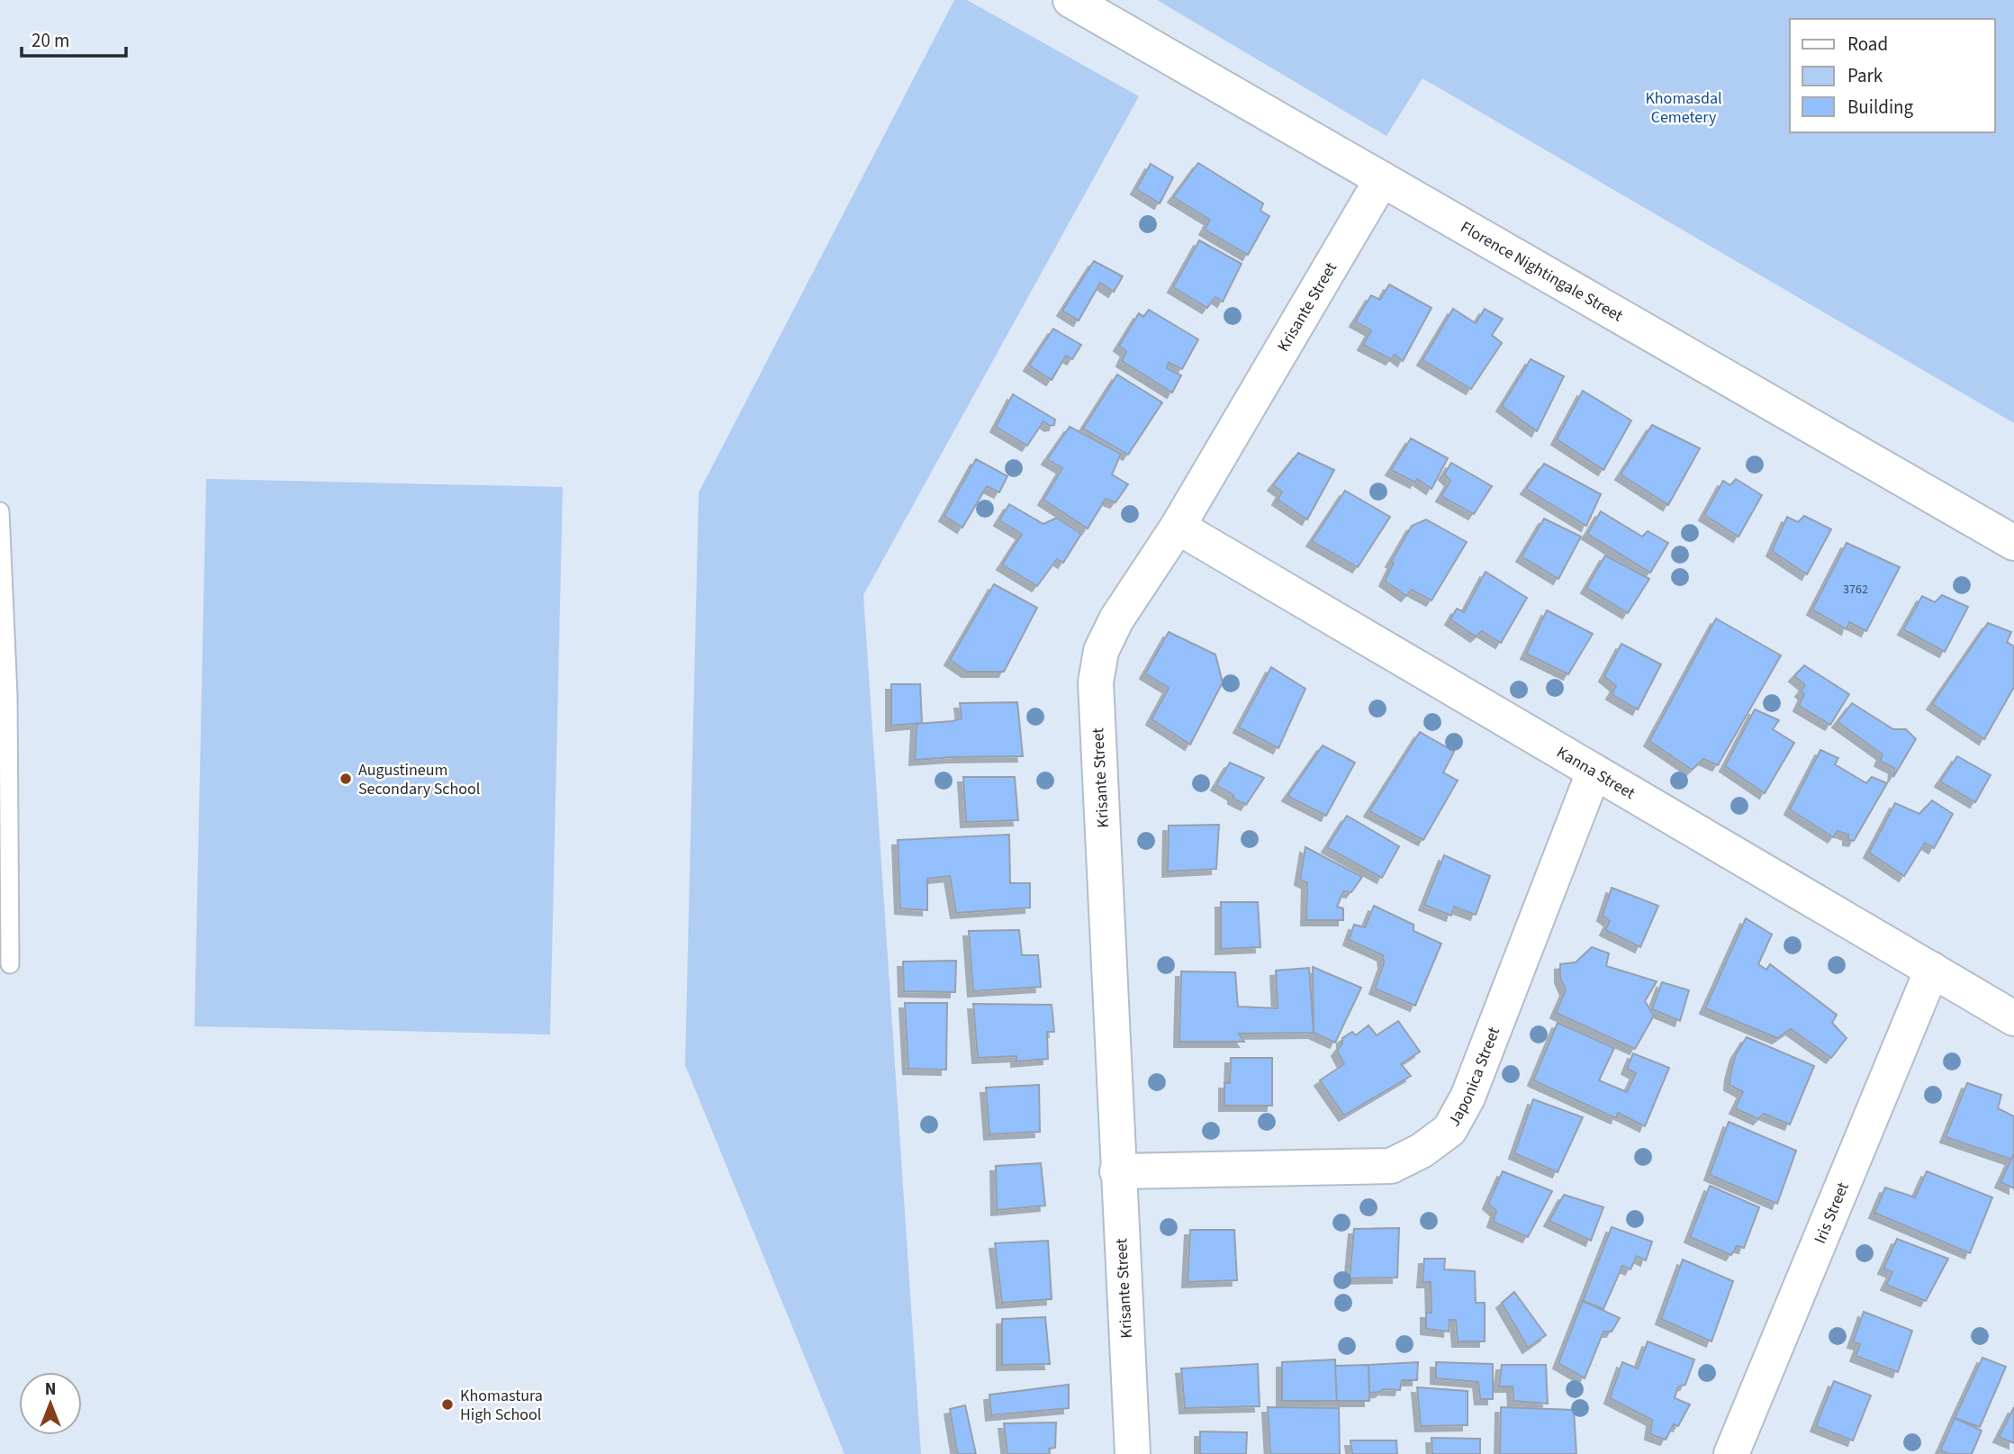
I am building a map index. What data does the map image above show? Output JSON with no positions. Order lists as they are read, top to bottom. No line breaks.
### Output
{"streets":{"street":["Florence Nightingale Street","Krisante Street","Kanna Street","Japonica Street","Iris Street"]},"crossings":[["Florence Nightingale Street","Krisante Street"],["Krisante Street","Kanna Street"],["Krisante Street","Japonica Street"],["Kanna Street","Japonica Street"],["Kanna Street","Iris Street"]],"parks":["Khomasdal Cemetery"],"places":["Augustineum Secondary School","Khomastura High School"],"house_numbers":["3762"],"legend":["Road","Park","Building"],"scale_bar":"20 m","north":"top"}
